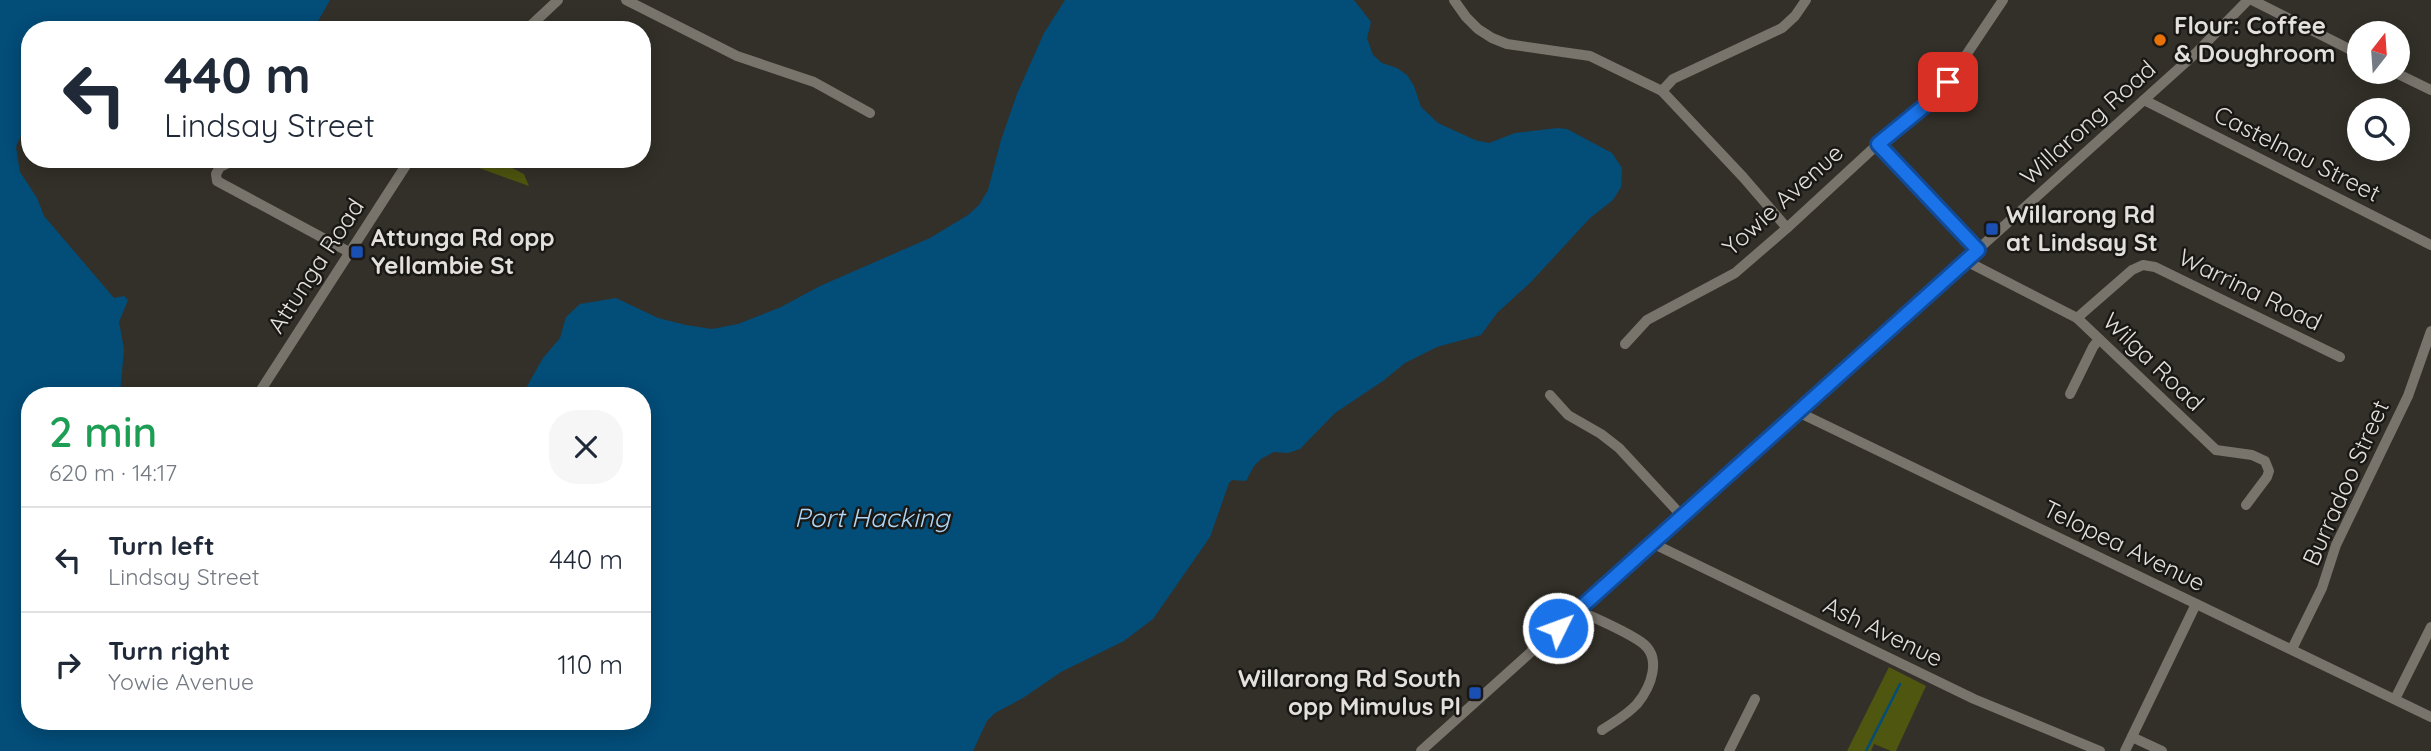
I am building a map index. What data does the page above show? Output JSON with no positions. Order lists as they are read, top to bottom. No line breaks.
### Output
{"streets":{"street":["Willarong Road","Castelnau Street","Yowie Avenue","Attunga Road","Warrina Road","Wilga Road","Burradoo Street","Telopea Avenue","Ash Avenue"]},"crossings":[["Willarong Road","Castelnau Street"],["Willarong Road","Wilga Road"],["Willarong Road","Telopea Avenue"],["Willarong Road","Ash Avenue"],["Warrina Road","Wilga Road"],["Burradoo Street","Telopea Avenue"]],"water":["Port Hacking"],"places":{"other":["Flour: Coffee & Doughroom"],"transit":["Willarong Rd at Lindsay St","Attunga Rd opp Yellambie St","Willarong Rd South opp Mimulus Pl"]},"north":"top","page":{"turn":["440 m","Lindsay Street"],"heading":["2 min","620 m · 14:17"],"list":[{"name":"Turn left","note":"Lindsay Street","value":"440 m"},{"name":"Turn right","note":"Yowie Avenue","value":"110 m"}]}}
